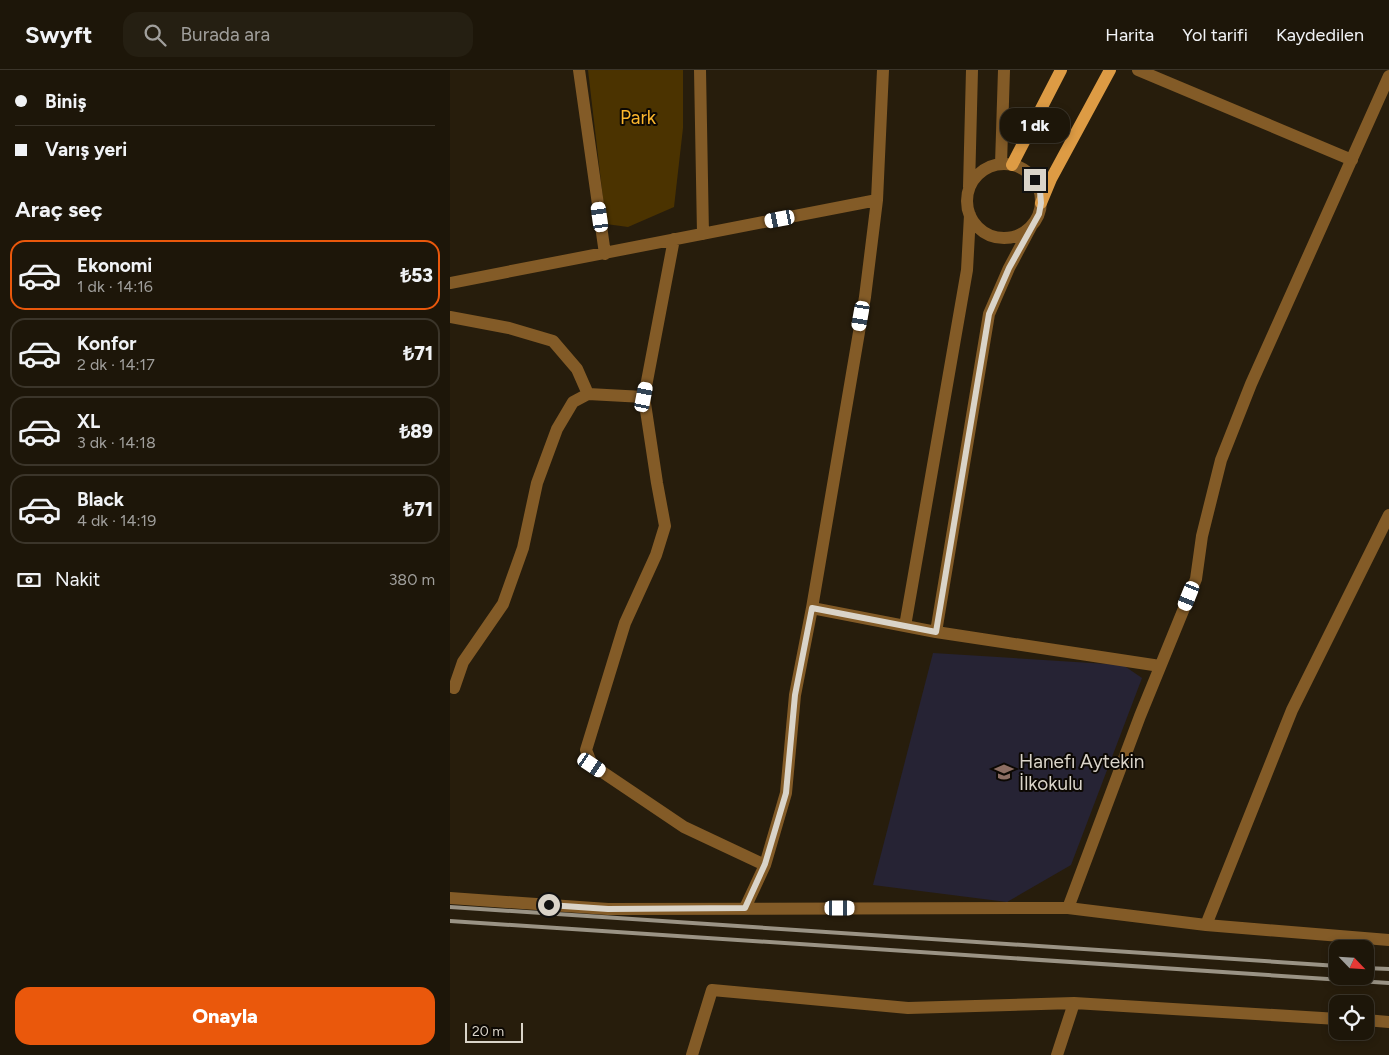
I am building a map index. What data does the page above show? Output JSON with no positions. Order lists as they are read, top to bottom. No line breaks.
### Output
{"parks":["Park"],"places":{"school or university":["Hanefı Aytekin İlkokulu"]},"scale_bar":"20 m","north":"bottom right","page":{"header":"Swyft","search":"Burada ara","nav":["Harita","Yol tarifi","Kaydedilen"],"banner":["Biniş","Varış yeri"],"bubble":"1 dk","heading":"Araç seç","list":[{"name":"Ekonomi","note":"1 dk · 14:16","value":"₺53"},{"name":"Konfor","note":"2 dk · 14:17","value":"₺71"},{"name":"XL","note":"3 dk · 14:18","value":"₺89"},{"name":"Black","note":"4 dk · 14:19","value":"₺71"}],"pay":["Nakit","380 m"],"buttons":"Onayla","scale":"20 m"}}
